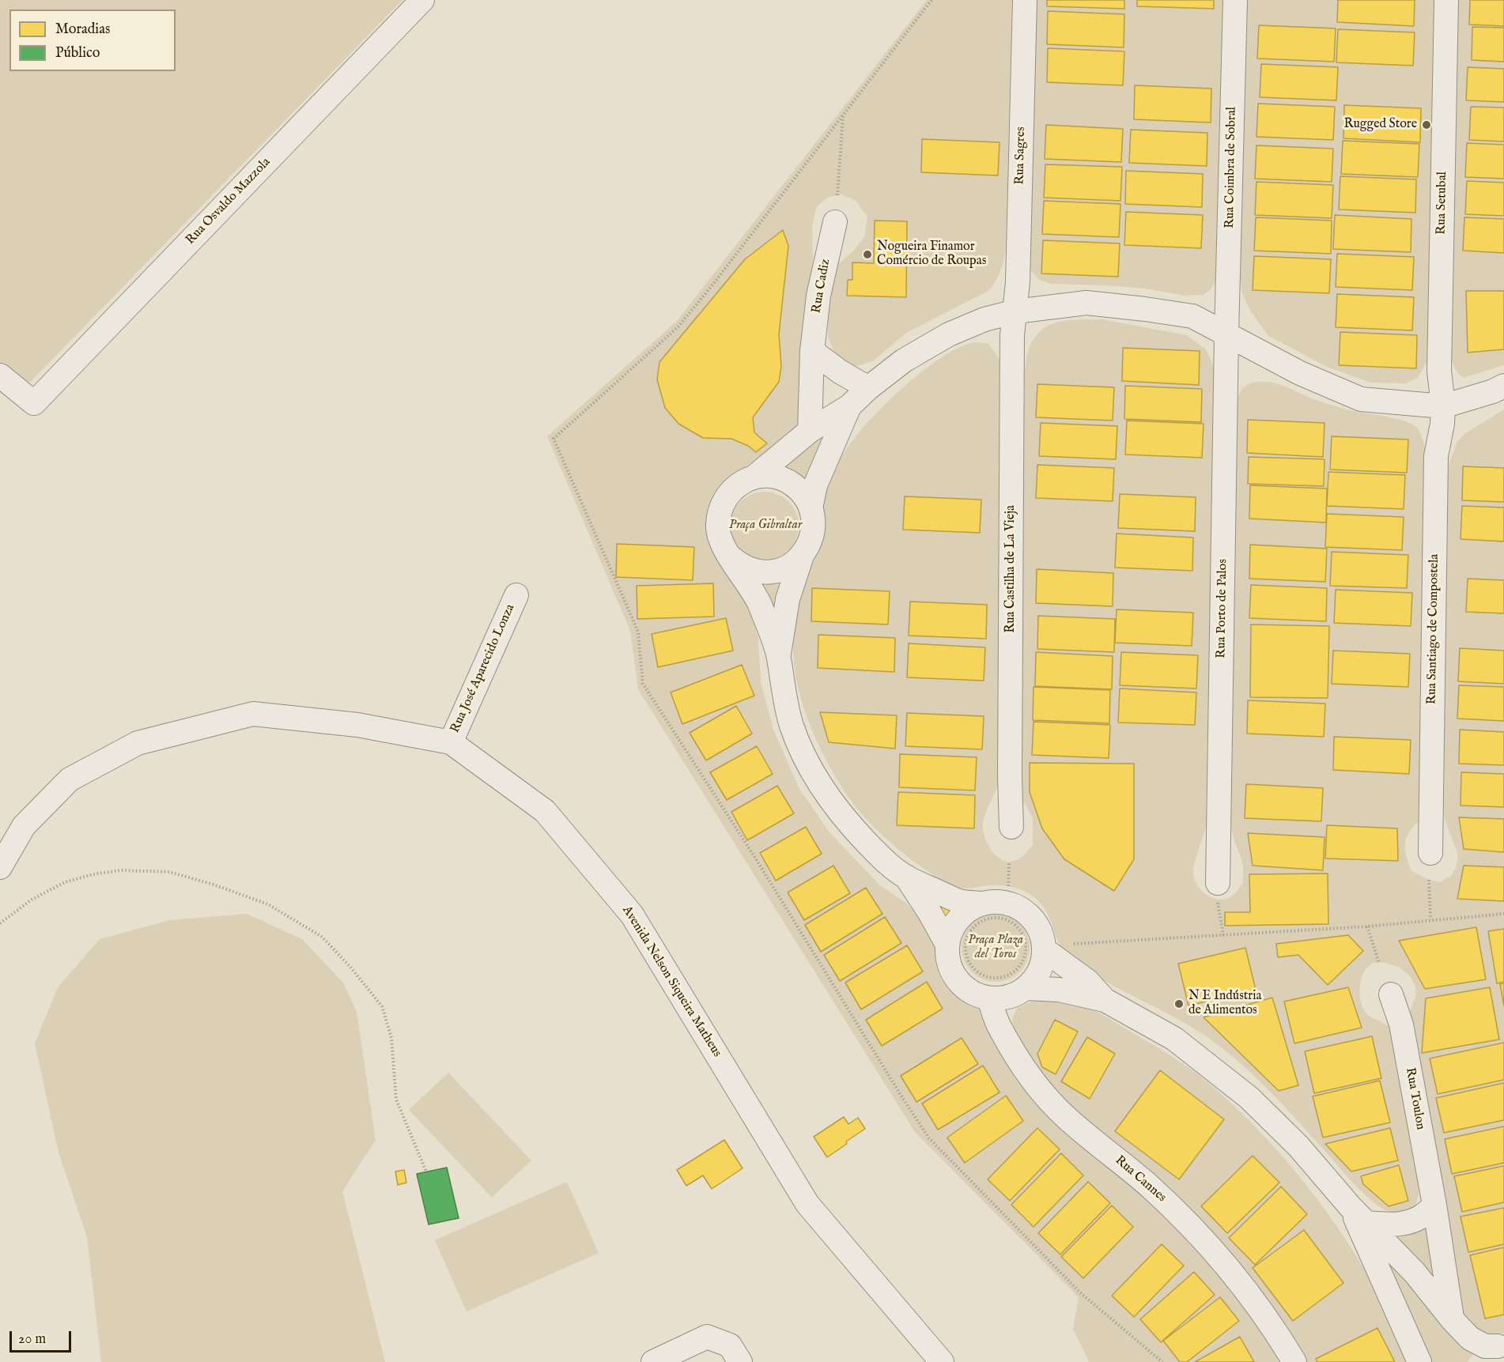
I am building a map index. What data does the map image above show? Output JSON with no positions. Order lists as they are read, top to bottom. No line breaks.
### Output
{"streets":{"street":["Rua Sagres","Rua Coimbra de Sobral","Rua Osvaldo Mazzola","Rua Setubal","Rua Cadiz","Rua Castilha de La Vieja","Rua Porto de Palos","Rua Santiago de Compostela","Rua José Aparecido Lonza","Avenida Nelson Siqueira Matheus","Rua Toulon","Rua Cannes"]},"crossings":[["Rua Sagres","Rua Castilha de La Vieja"],["Rua Coimbra de Sobral","Rua Porto de Palos"],["Rua Setubal","Rua Santiago de Compostela"],["Rua José Aparecido Lonza","Avenida Nelson Siqueira Matheus"]],"parks":["Praça Gibraltar","Praça Plaza del Toros"],"places":["Rugged Store","Nogueira Finamor Comércio de Roupas","N E Indústria de Alimentos"],"legend":["Moradias","Público"],"scale_bar":"20 m"}
